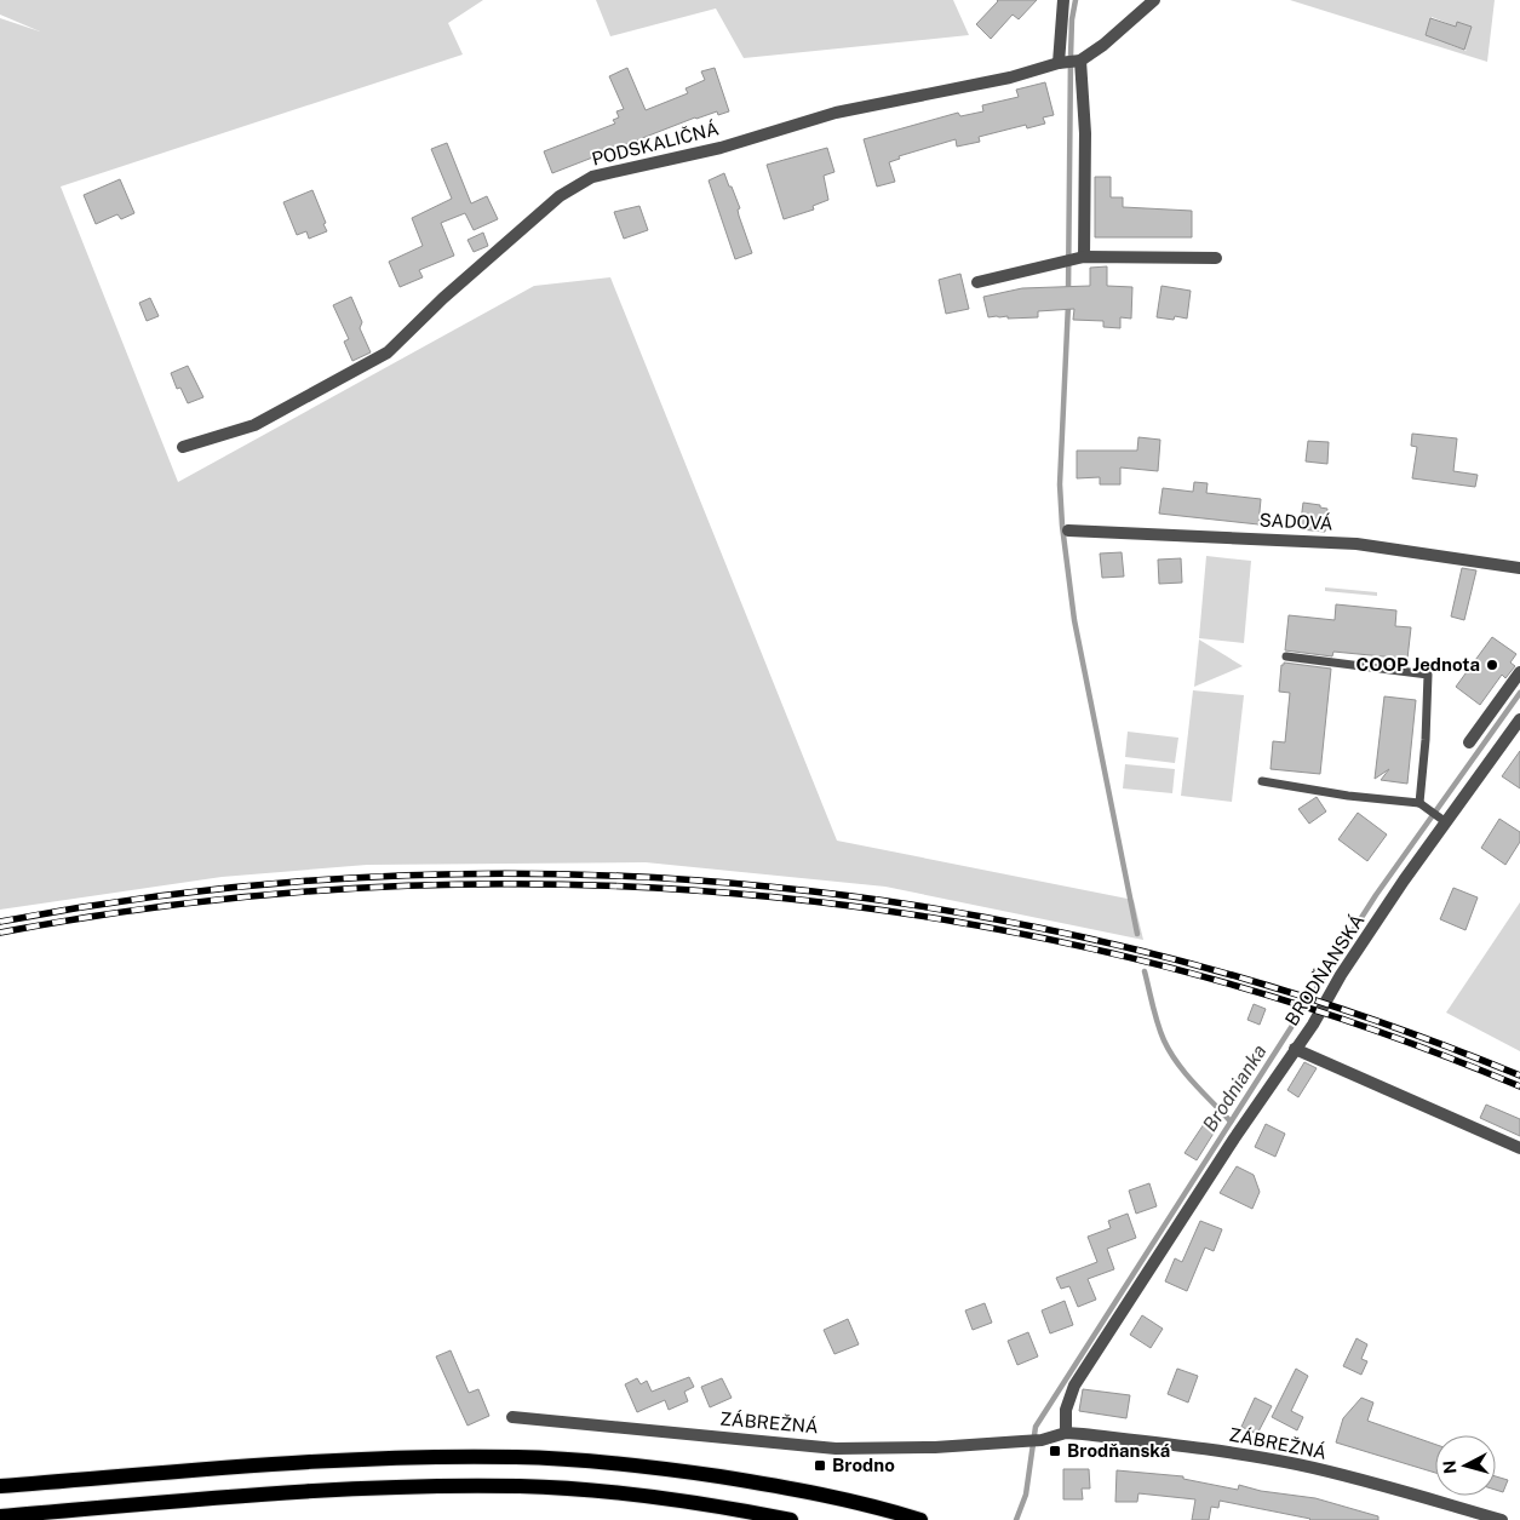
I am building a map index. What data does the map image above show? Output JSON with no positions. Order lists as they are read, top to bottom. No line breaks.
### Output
{"streets":{"street":["PODSKALIČNÁ","SADOVÁ","BRODŇANSKÁ","ZÁBREŽNÁ"]},"crossings":[["BRODŇANSKÁ","ZÁBREŽNÁ"]],"water":["Brodnianka"],"places":{"other":["COOP Jednota"],"transit":["Brodňanská","Brodno"]},"north":"left"}
